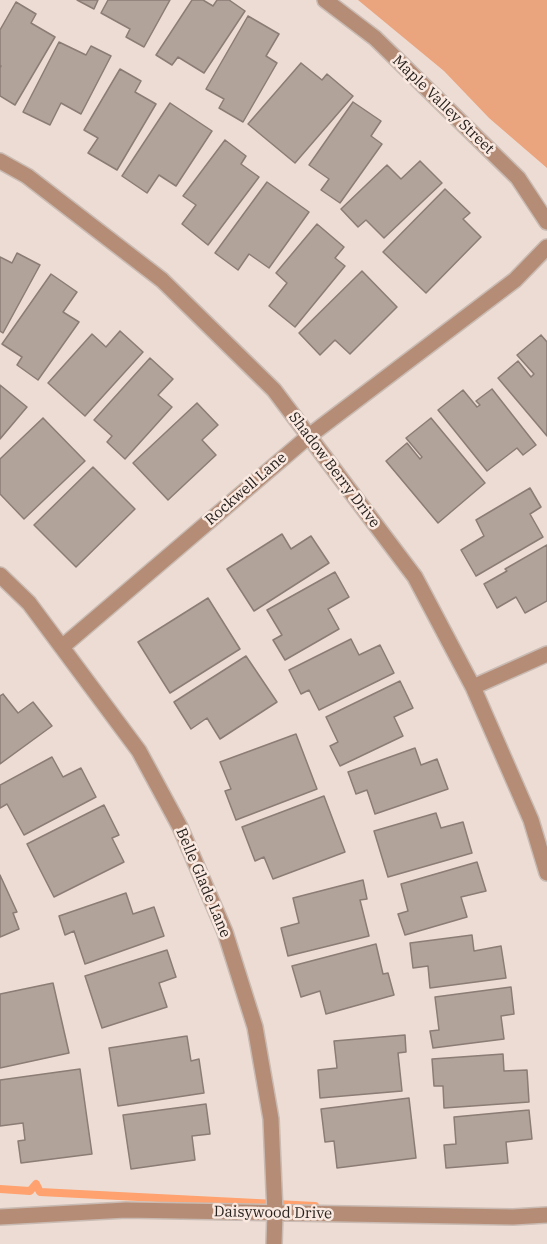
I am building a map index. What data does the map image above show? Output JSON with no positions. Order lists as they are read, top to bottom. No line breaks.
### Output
{"streets":{"street":["Maple Valley Street","Shadow Berry Drive","Rockwell Lane","Belle Glade Lane","Daisywood Drive"]},"crossings":[["Shadow Berry Drive","Rockwell Lane"],["Rockwell Lane","Belle Glade Lane"],["Belle Glade Lane","Daisywood Drive"]]}
